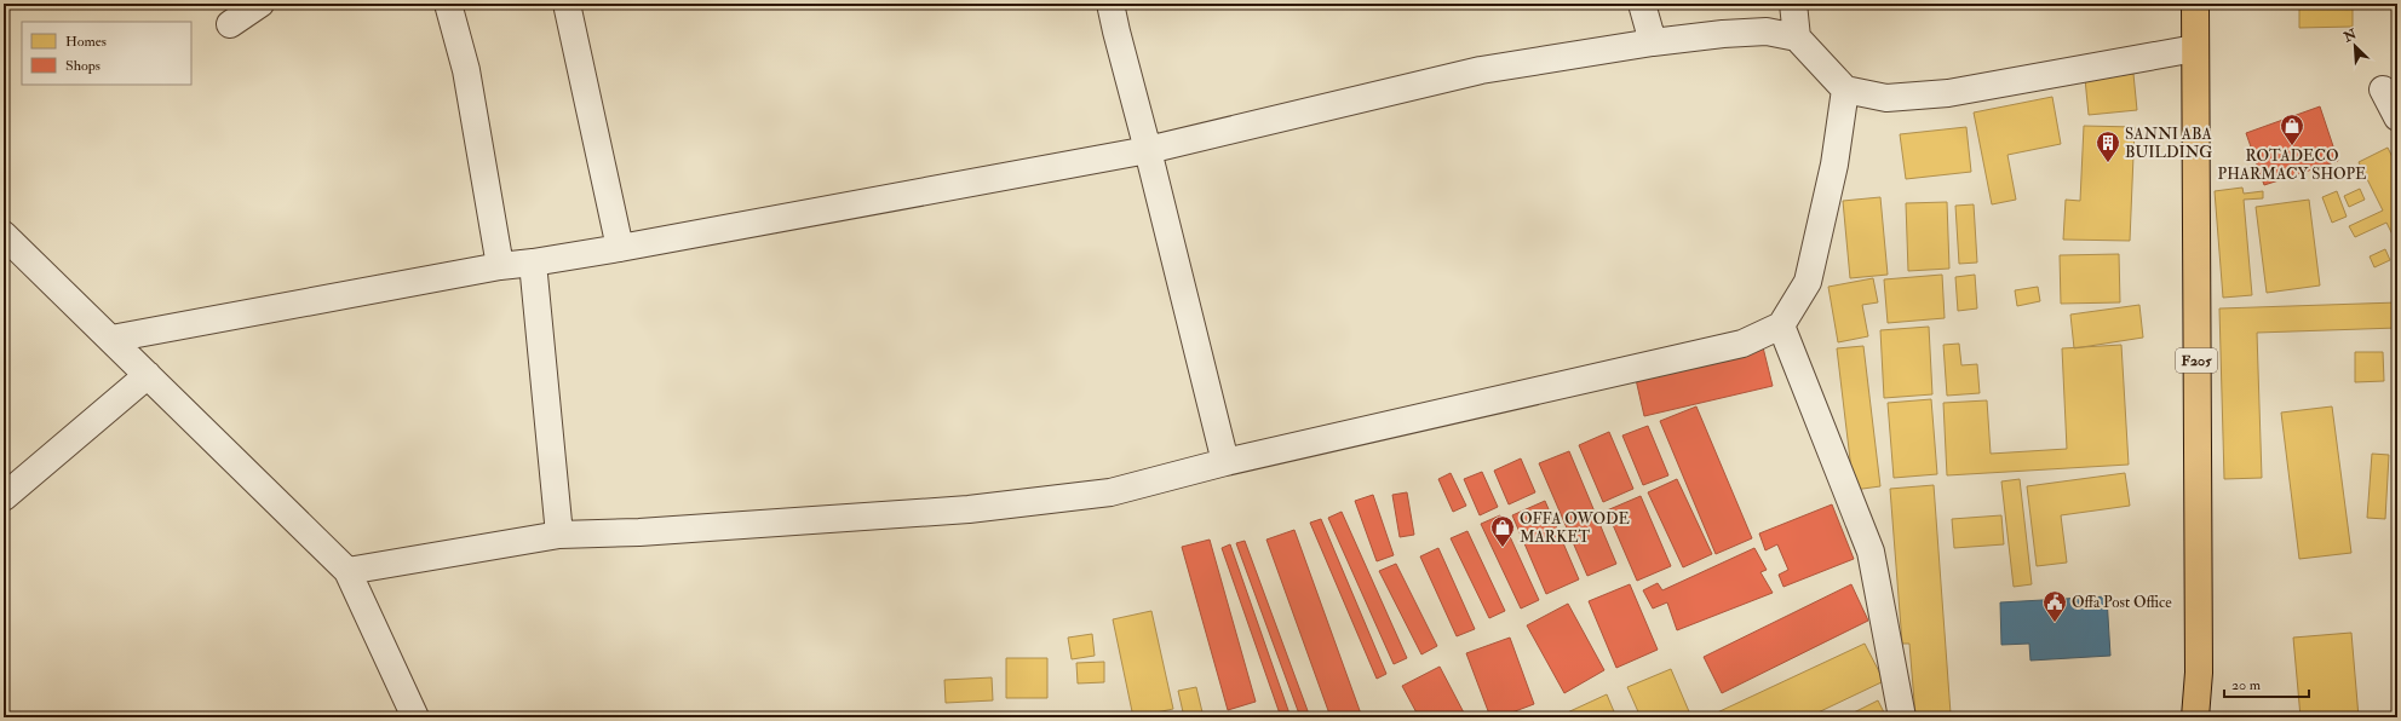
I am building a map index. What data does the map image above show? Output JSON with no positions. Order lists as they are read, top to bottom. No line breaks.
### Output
{"streets":{"main road":["F205"]},"places":{"shop":["ROTADECO PHARMACY SHOPE","OFFA OWODE MARKET"],"building":["SANNI ABA BUILDING"],"public building":["Offa Post Office"]},"legend":["Homes","Shops"],"scale_bar":"20 m","north":"top left"}
